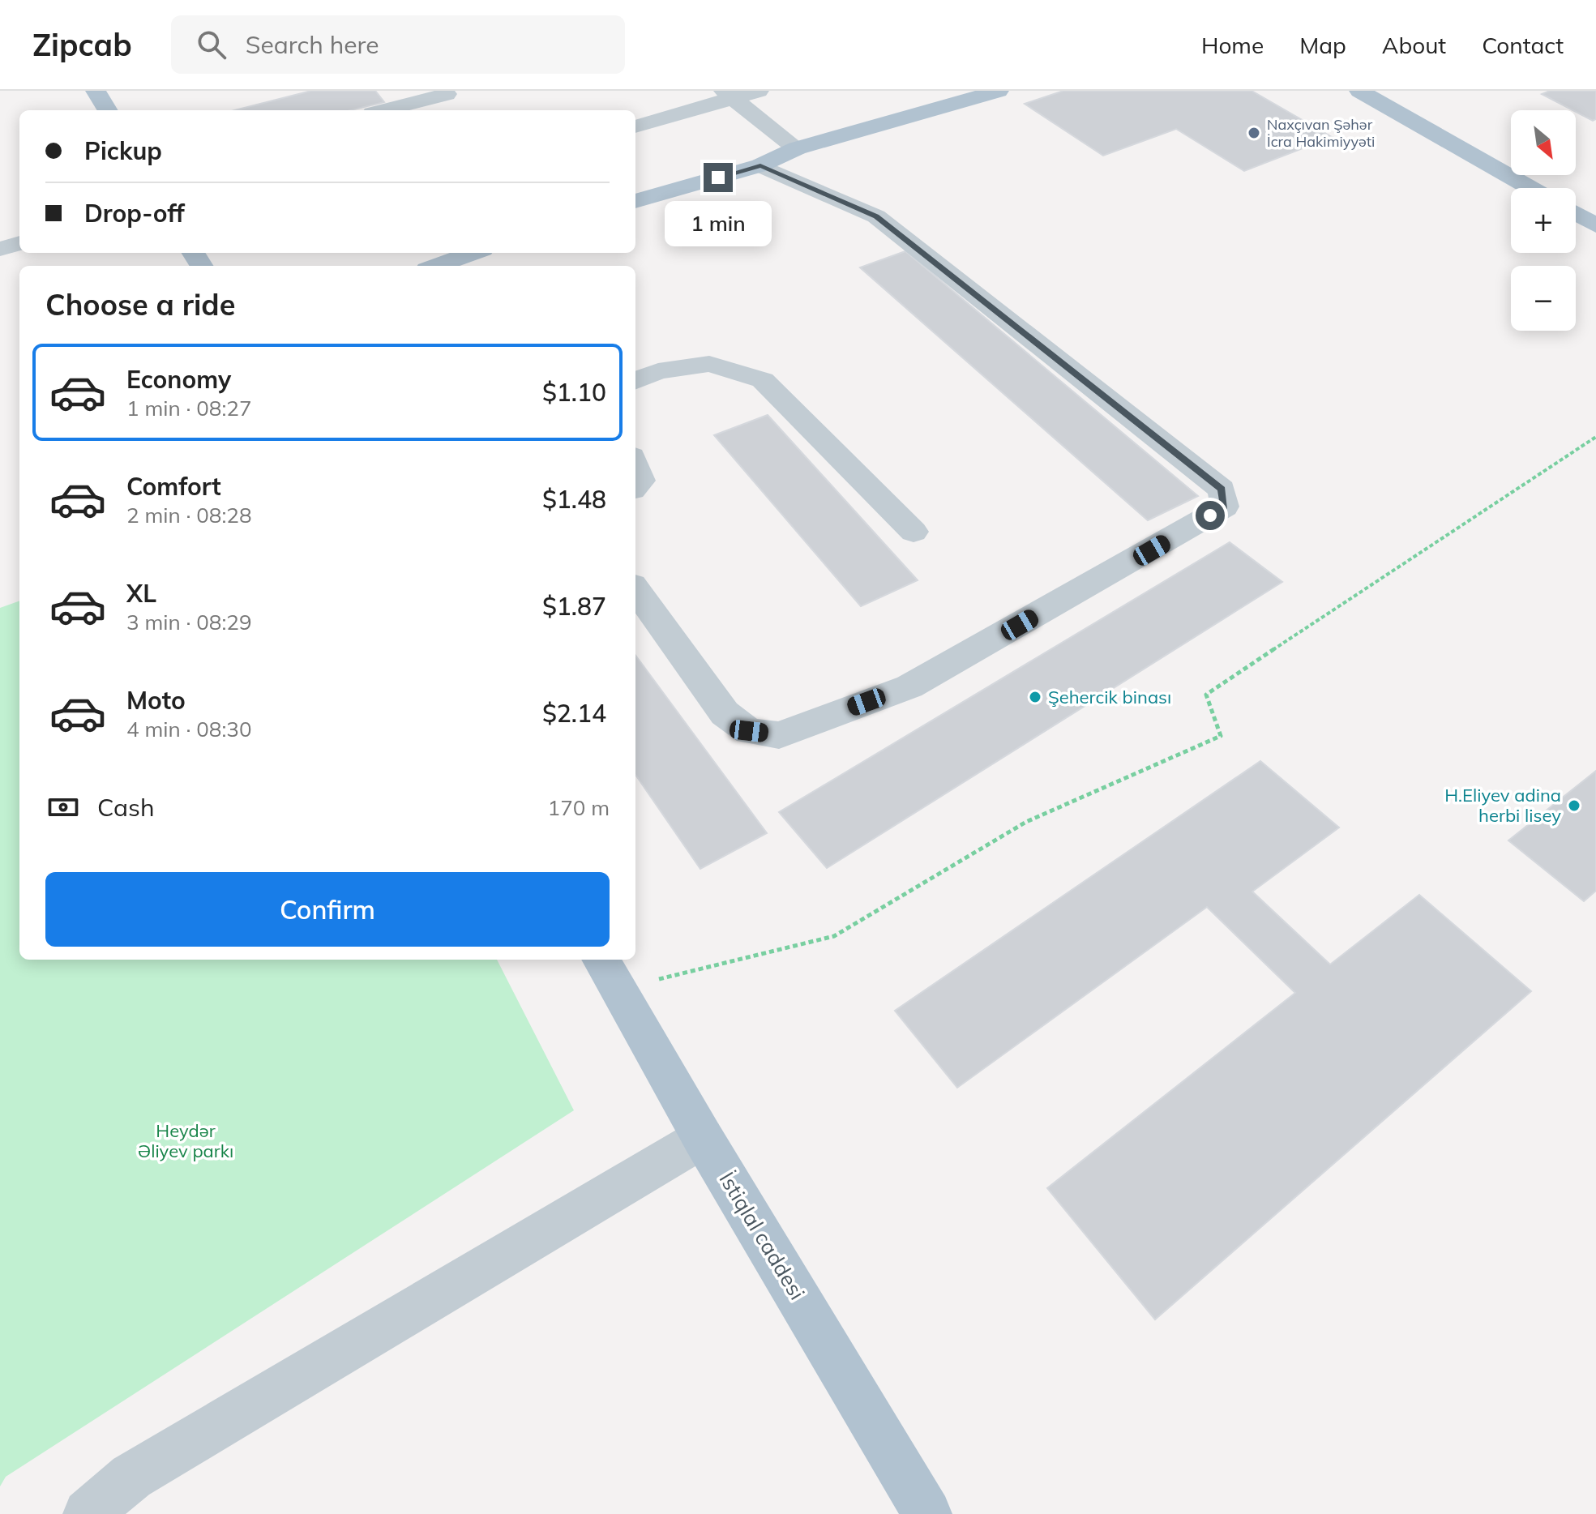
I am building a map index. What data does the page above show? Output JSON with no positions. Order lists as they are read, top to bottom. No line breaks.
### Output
{"streets":{"main road":["İstiqlal caddesi"]},"parks":["Heydər Əliyev parkı"],"places":["Naxçıvan Şəhər İcra Hakimiyyəti","Şehercik binası","H.Eliyev adina herbi lisey"],"north":"bottom right","page":{"header":"Zipcab","search":"Search here","nav":["Home","Map","About","Contact"],"map_buttons":["+","−"],"banner":["Pickup","Drop-off"],"bubble":"1 min","heading":"Choose a ride","list":[{"name":"Economy","note":"1 min · 08:27","value":"$1.10"},{"name":"Comfort","note":"2 min · 08:28","value":"$1.48"},{"name":"XL","note":"3 min · 08:29","value":"$1.87"},{"name":"Moto","note":"4 min · 08:30","value":"$2.14"}],"pay":["Cash","170 m"],"buttons":"Confirm"}}
